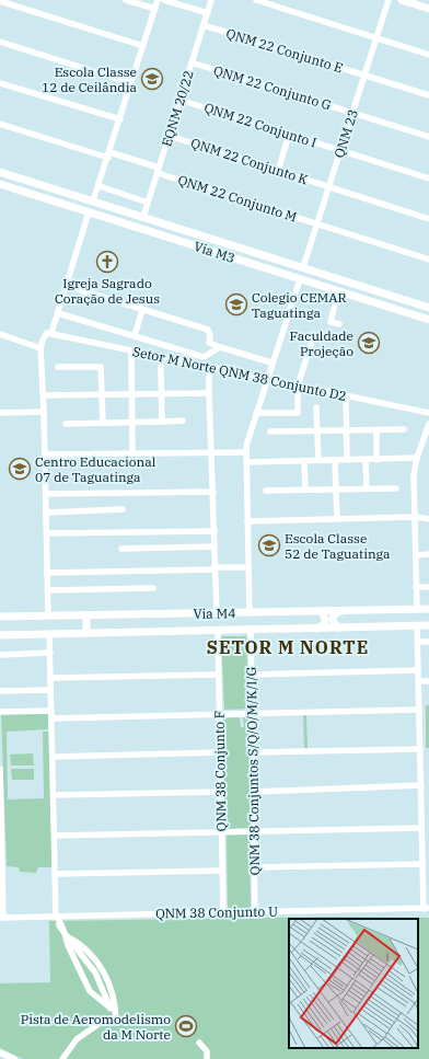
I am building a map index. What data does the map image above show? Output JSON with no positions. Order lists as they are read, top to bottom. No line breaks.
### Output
{"streets":{"main road":["Via M3","Via M4"],"street":["QNM 22 Conjunto E","QNM 22 Conjunto G","EQNM 20/22","QNM 22 Conjunto I","QNM 23","QNM 22 Conjunto K","QNM 22 Conjunto M","Setor M Norte QNM 38 Conjunto D2","QNM 38 Conjunto F","QNM 38 Conjuntos S/Q/O/M/K/I/G","QNM 38 Conjunto U"]},"crossings":[["QNM 22 Conjunto E","EQNM 20/22"],["QNM 22 Conjunto E","QNM 23"],["QNM 22 Conjunto G","EQNM 20/22"],["QNM 22 Conjunto G","QNM 23"],["EQNM 20/22","QNM 22 Conjunto I"],["EQNM 20/22","QNM 22 Conjunto K"],["EQNM 20/22","QNM 22 Conjunto M"],["QNM 22 Conjunto I","QNM 23"],["QNM 23","QNM 22 Conjunto K"],["QNM 23","QNM 22 Conjunto M"],["QNM 38 Conjunto F","QNM 38 Conjunto U"],["QNM 38 Conjuntos S/Q/O/M/K/I/G","QNM 38 Conjunto U"]],"districts":["SETOR M NORTE"],"places":{"school or university":["Escola Classe 12 de Ceilândia","Colegio CEMAR Taguatinga","Faculdade Projeção","Centro Educacional 07 de Taguatinga","Escola Classe 52 de Taguatinga"],"church":["Igreja Sagrado Coração de Jesus"],"sports":["Pista de Aeromodelismo da M Norte"]}}
